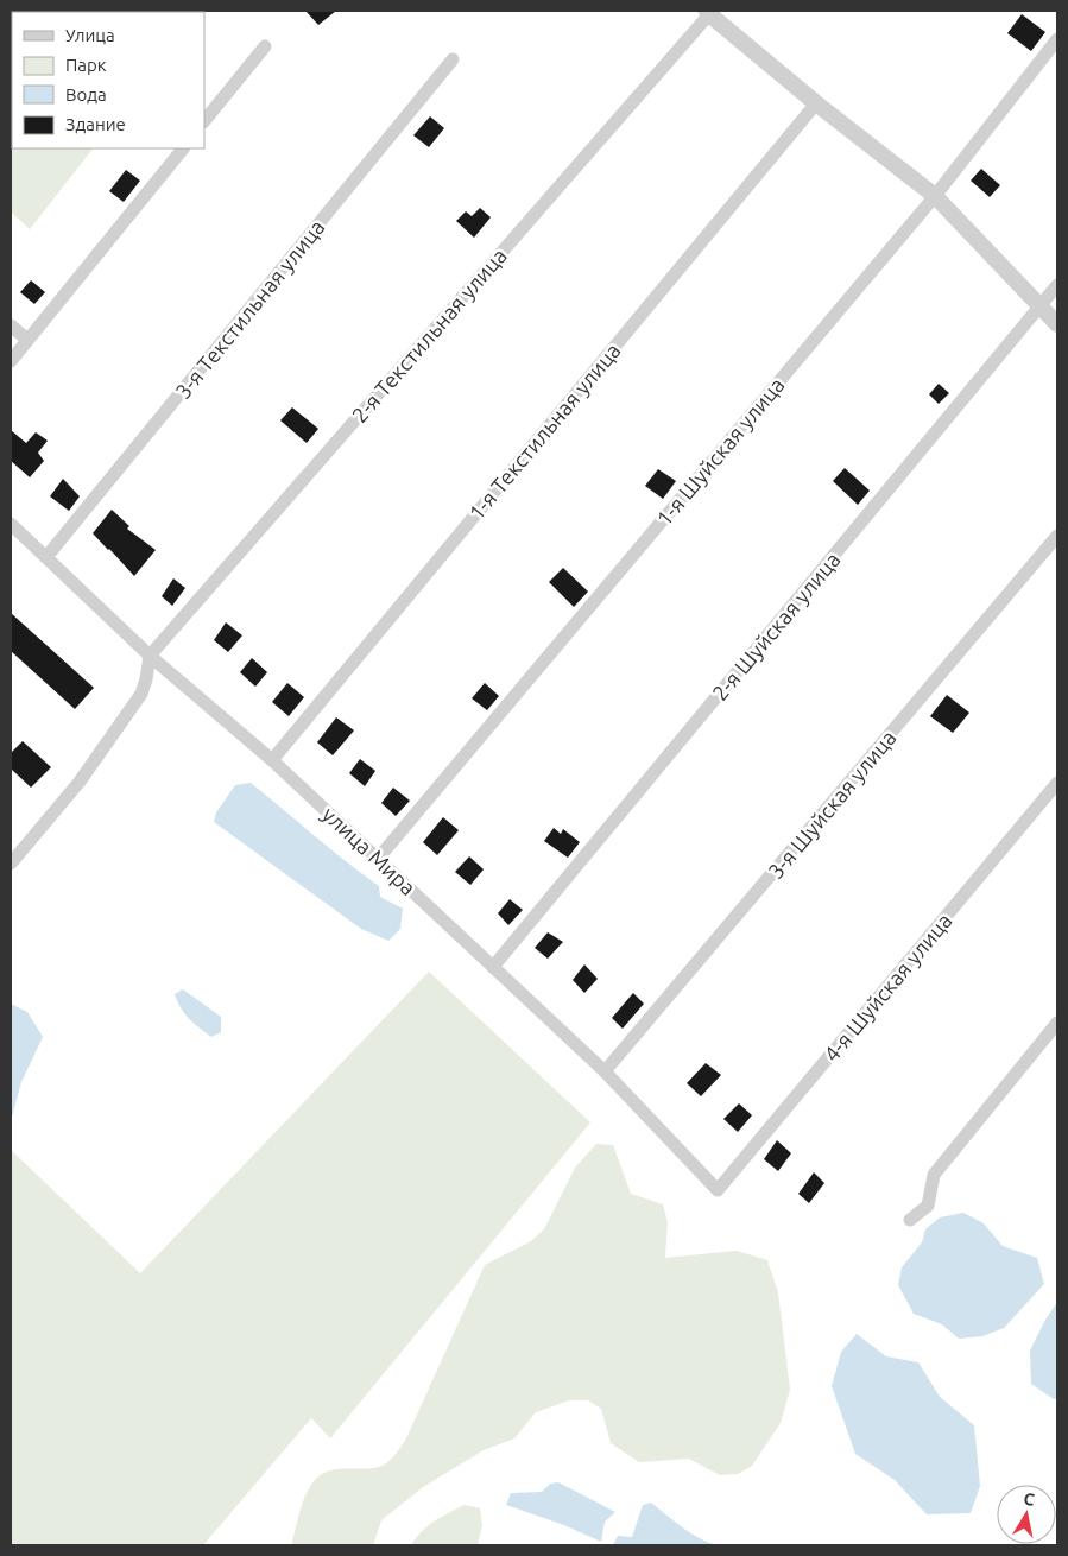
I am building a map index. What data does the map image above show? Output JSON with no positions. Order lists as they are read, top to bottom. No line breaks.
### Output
{"streets":{"street":["3-я Текстильная улица","2-я Текстильная улица","1-я Текстильная улица","1-я Шуйская улица","2-я Шуйская улица","3-я Шуйская улица","улица Мира","4-я Шуйская улица"]},"crossings":[["3-я Текстильная улица","улица Мира"],["2-я Текстильная улица","улица Мира"],["1-я Текстильная улица","улица Мира"],["1-я Шуйская улица","улица Мира"],["2-я Шуйская улица","улица Мира"],["3-я Шуйская улица","улица Мира"],["улица Мира","4-я Шуйская улица"]],"legend":["Улица","Парк","Вода","Здание"],"north":"top"}
